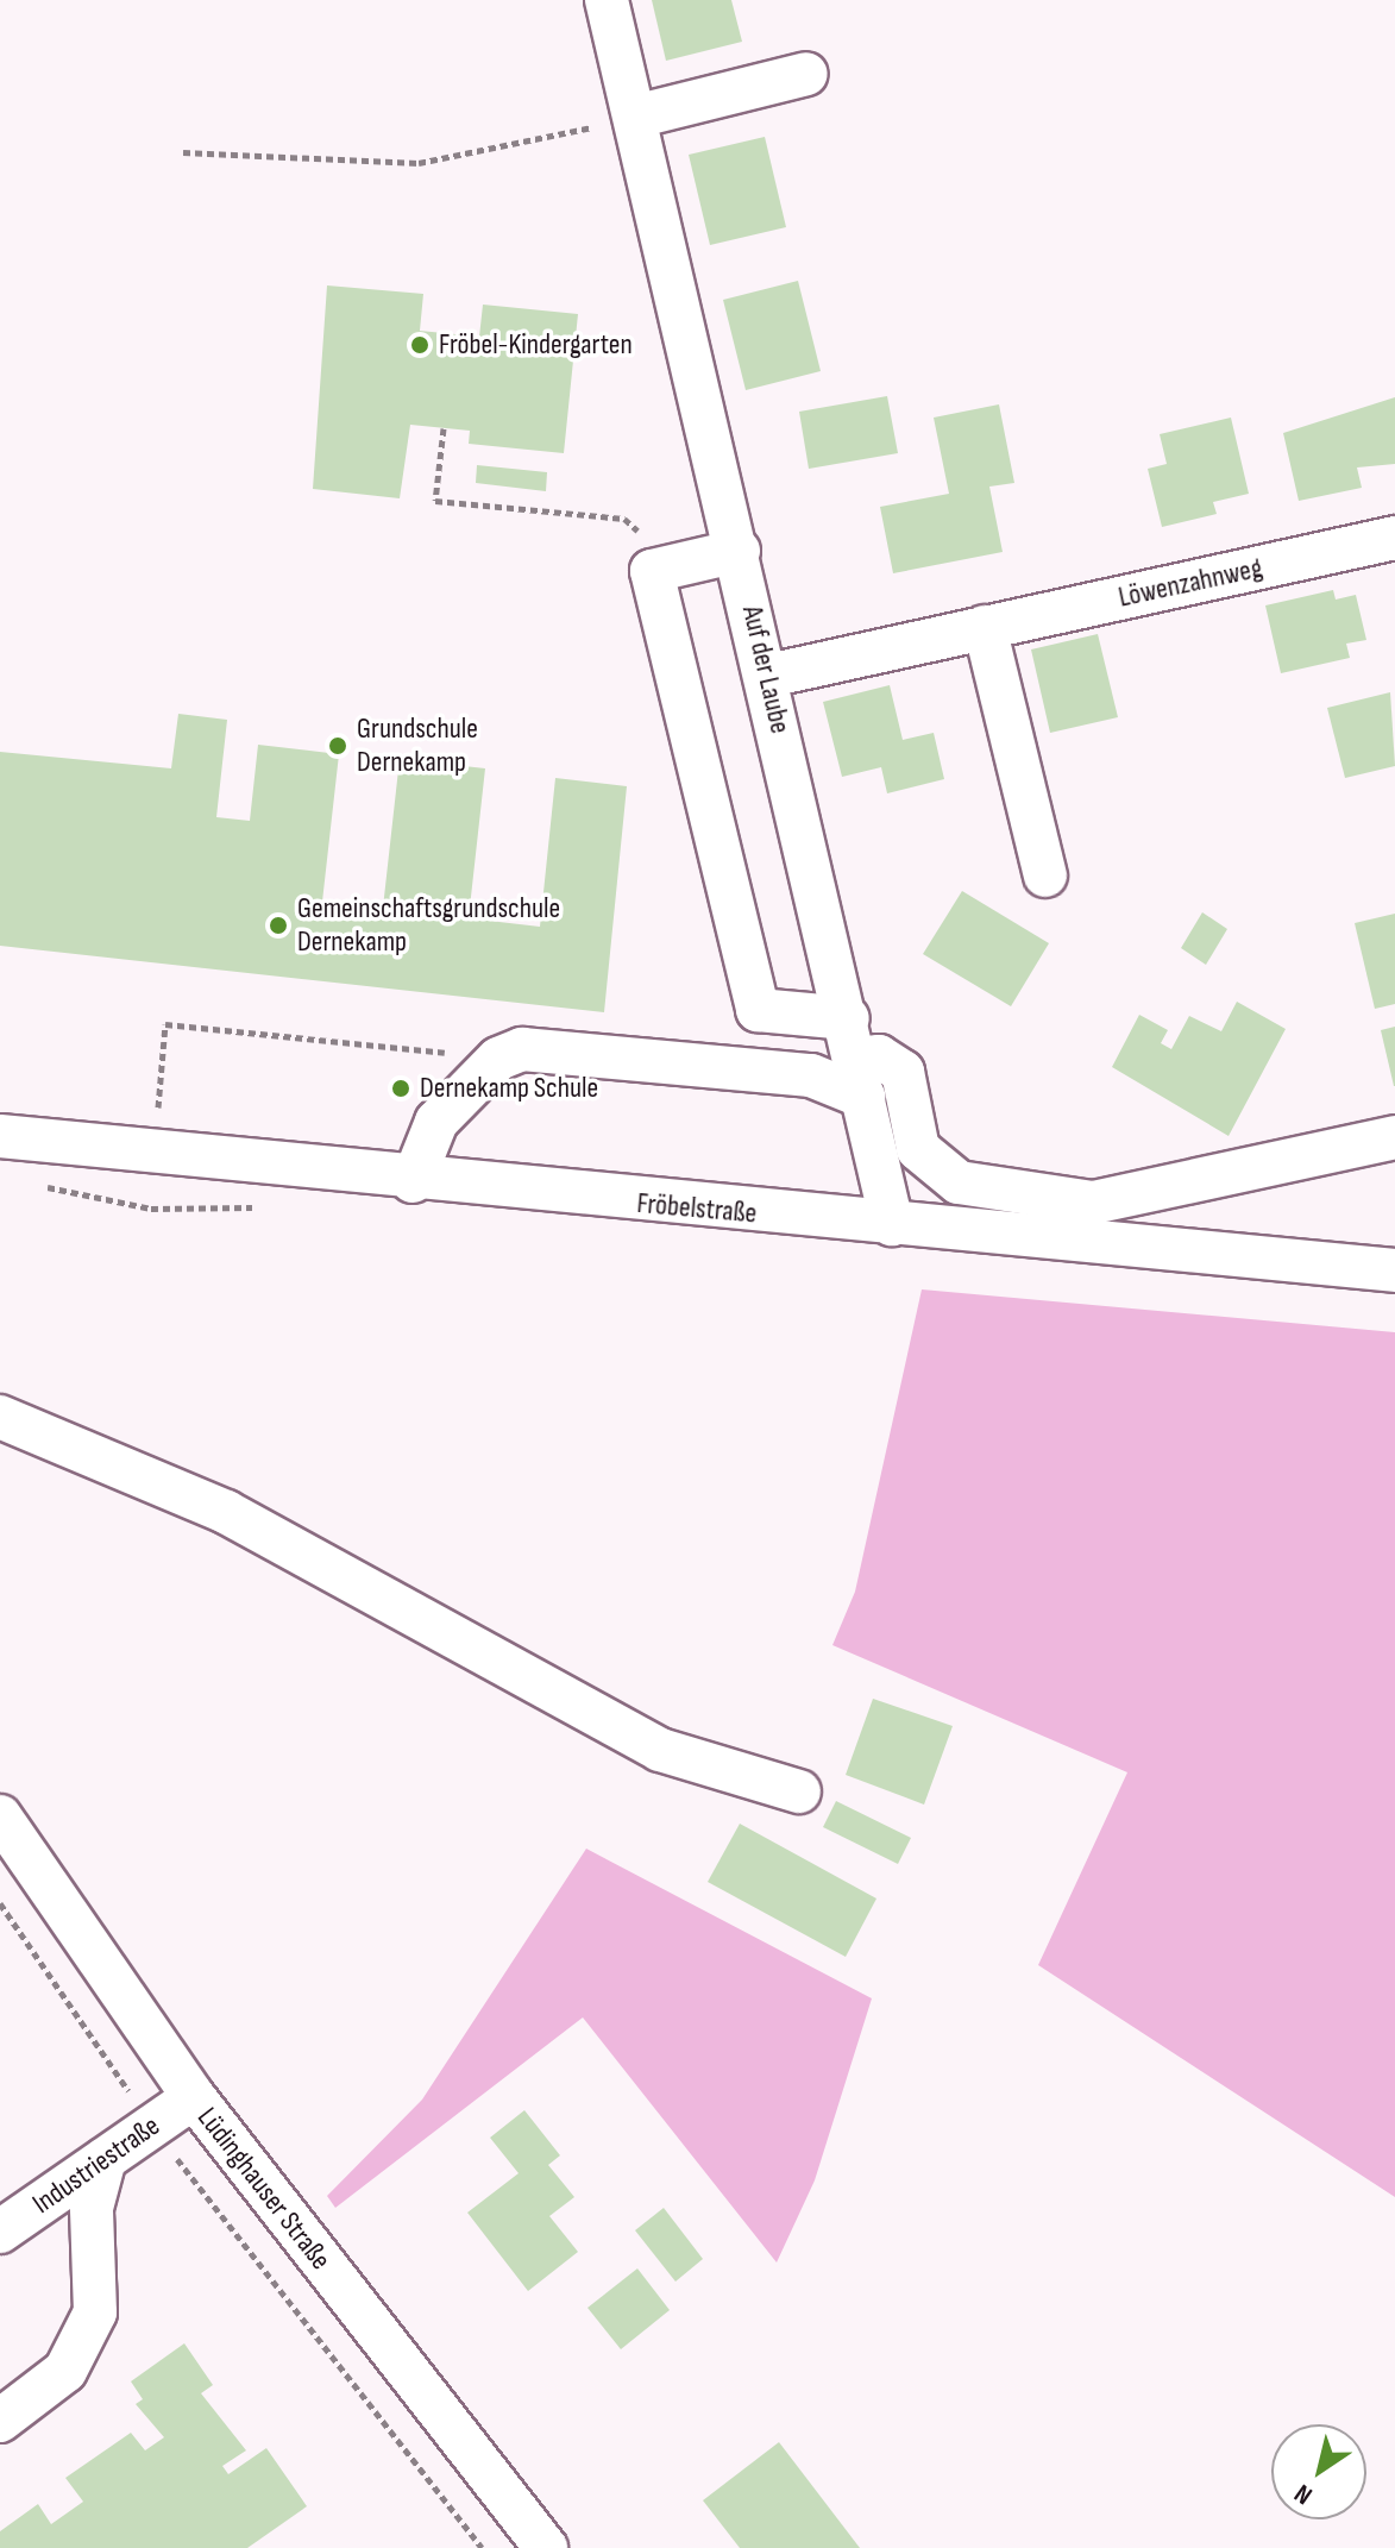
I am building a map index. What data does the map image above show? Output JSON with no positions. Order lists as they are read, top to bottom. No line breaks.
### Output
{"streets":{"street":["Löwenzahnweg","Auf der Laube","Fröbelstraße","Industriestraße","Lüdinghauser Straße"]},"crossings":[["Löwenzahnweg","Auf der Laube"],["Auf der Laube","Fröbelstraße"],["Industriestraße","Lüdinghauser Straße"]],"places":["Fröbel-Kindergarten","Grundschule Dernekamp","Gemeinschaftsgrundschule Dernekamp","Dernekamp Schule"],"north":"bottom left"}
